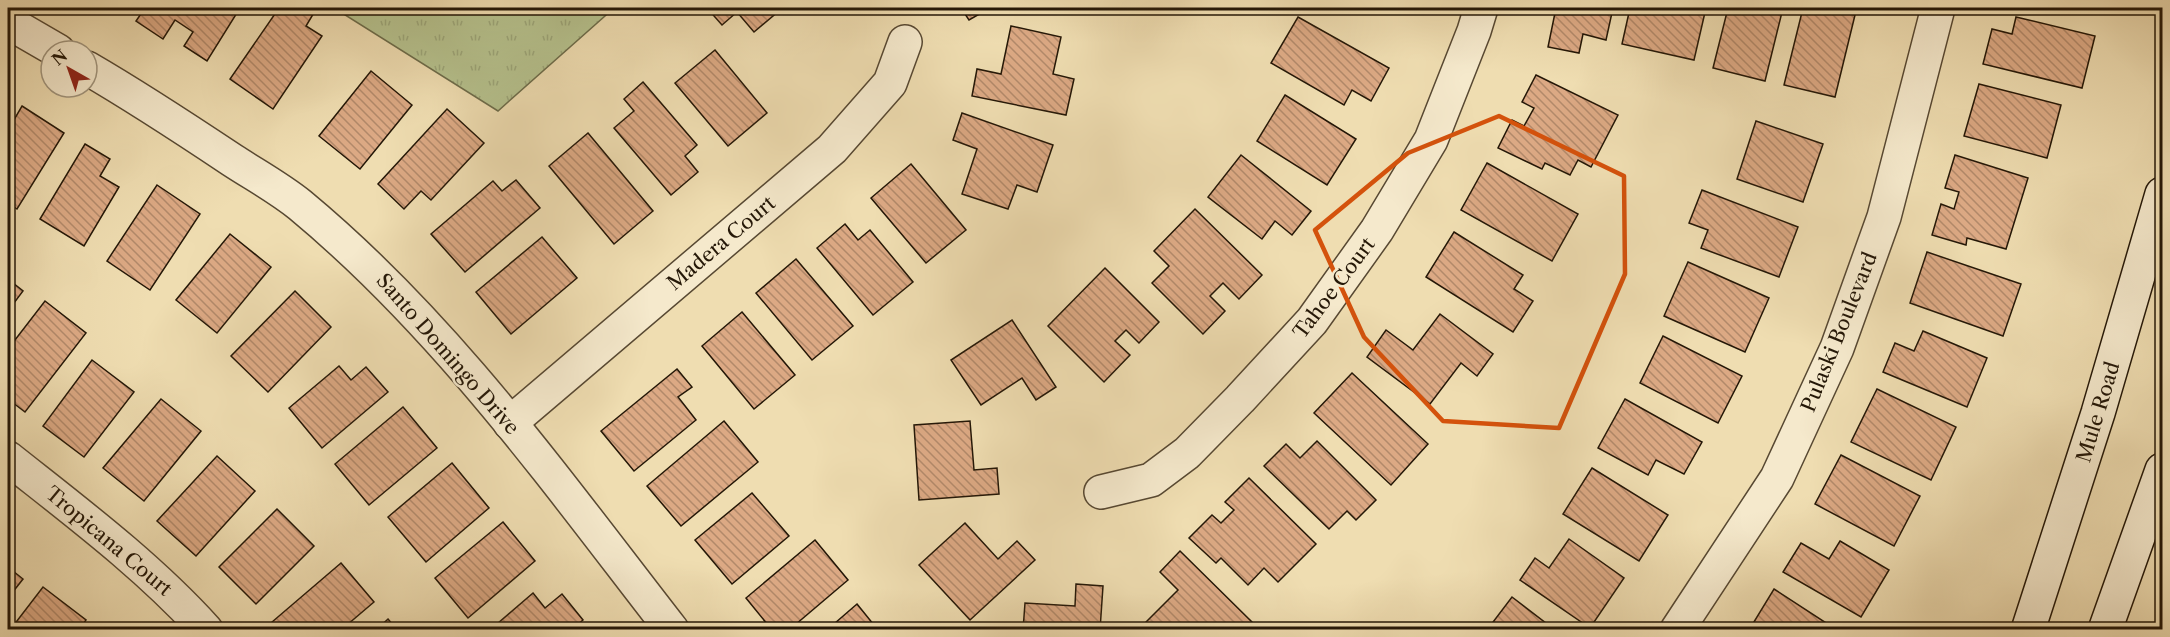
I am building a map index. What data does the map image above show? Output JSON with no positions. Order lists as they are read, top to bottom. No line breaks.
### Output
{"streets":{"street":["Madera Court","Tahoe Court","Pulaski Boulevard","Santo Domingo Drive","Mule Road","Tropicana Court"]},"crossings":[["Madera Court","Santo Domingo Drive"]],"north":"top left"}
